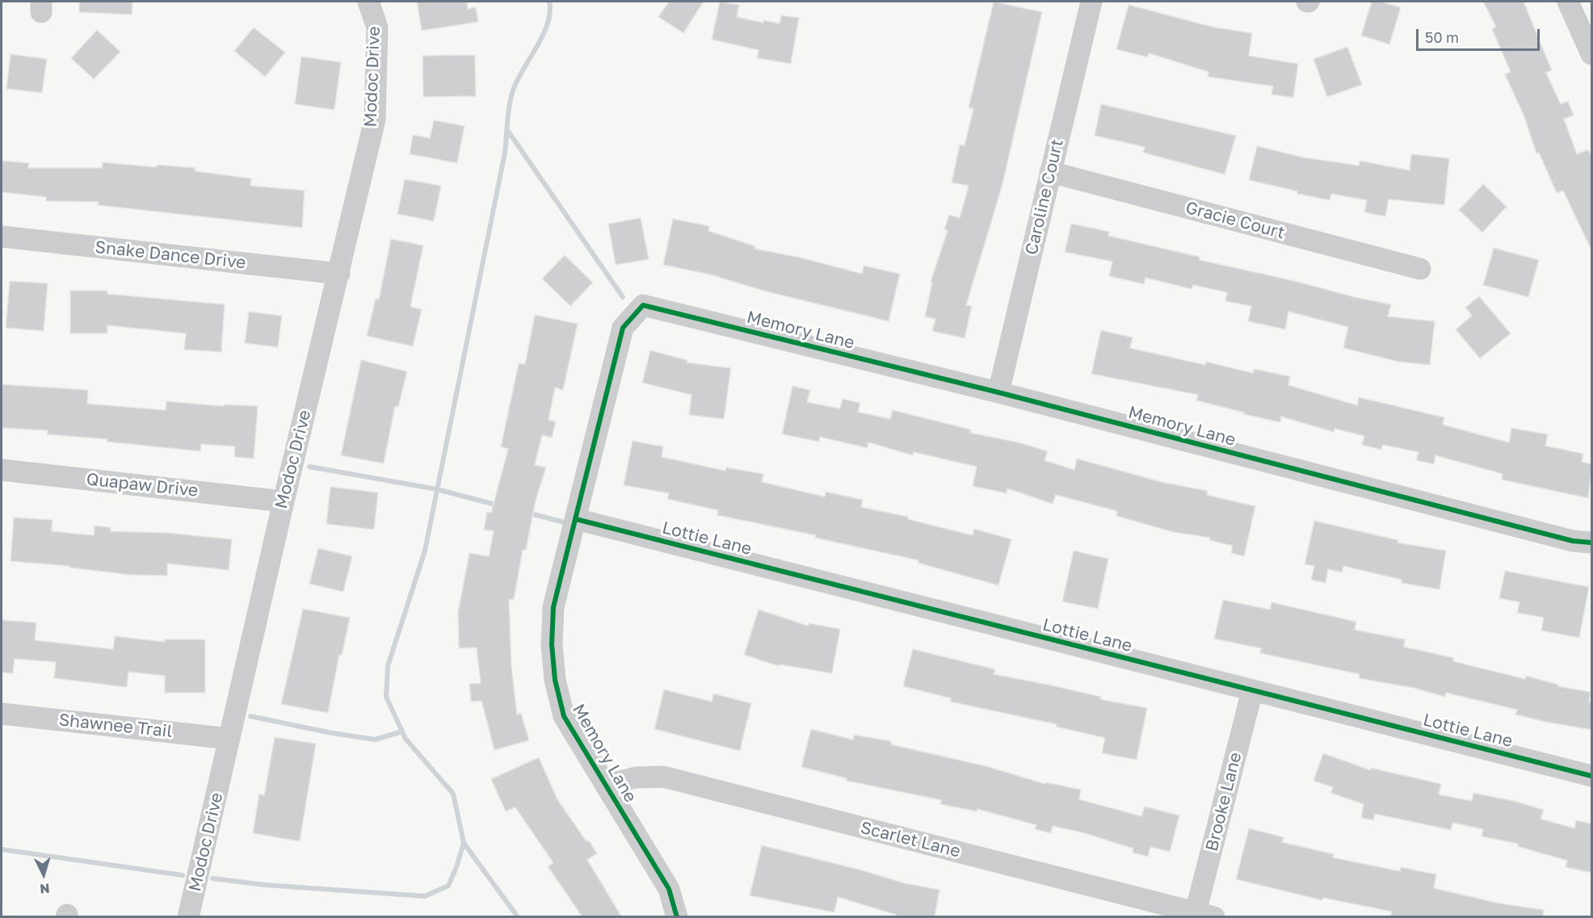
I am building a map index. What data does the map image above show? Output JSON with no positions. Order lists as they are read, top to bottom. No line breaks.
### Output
{"streets":{"street":["Modoc Drive","Caroline Court","Gracie Court","Snake Dance Drive","Memory Lane","Quapaw Drive","Lottie Lane","Shawnee Trail","Brooke Lane","Scarlet Lane"]},"crossings":[["Modoc Drive","Snake Dance Drive"],["Modoc Drive","Quapaw Drive"],["Modoc Drive","Shawnee Trail"],["Caroline Court","Gracie Court"],["Caroline Court","Memory Lane"],["Memory Lane","Lottie Lane"],["Memory Lane","Scarlet Lane"],["Lottie Lane","Brooke Lane"],["Brooke Lane","Scarlet Lane"]],"scale_bar":"50 m","north":"bottom"}
